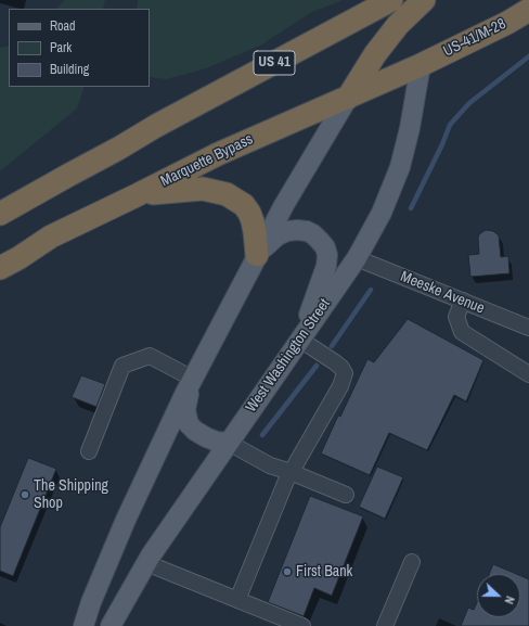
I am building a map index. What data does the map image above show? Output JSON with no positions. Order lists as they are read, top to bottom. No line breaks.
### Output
{"streets":{"highway":["US-41/M-28","US 41","Marquette Bypass"],"main road":["West Washington Street"],"street":["Meeske Avenue"]},"crossings":[["US-41/M-28","Marquette Bypass"],["US-41/M-28","West Washington Street"],["Marquette Bypass","West Washington Street"],["Meeske Avenue","West Washington Street"]],"places":["The Shipping Shop","First Bank"],"legend":["Road","Park","Building"],"north":"right"}
